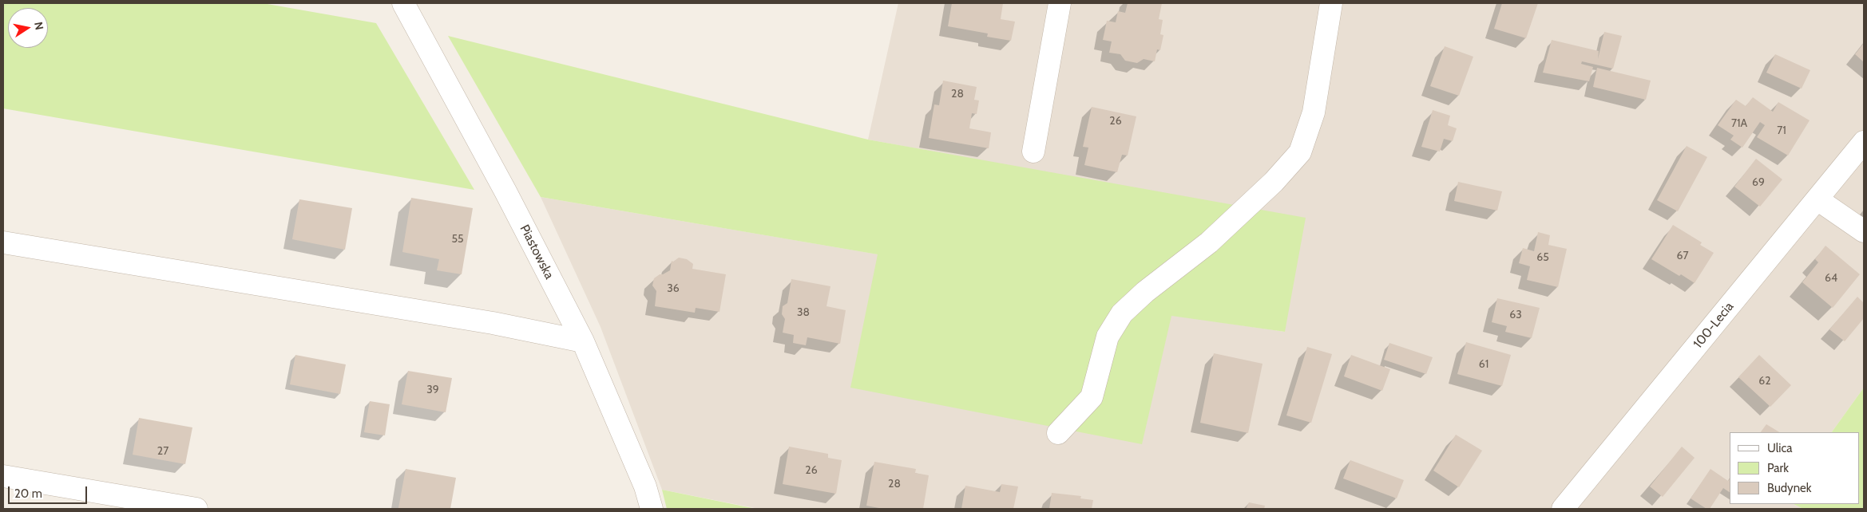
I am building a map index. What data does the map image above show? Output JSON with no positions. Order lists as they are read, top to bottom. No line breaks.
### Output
{"streets":{"street":["Piastowska","100-Lecia"]},"house_numbers":["28","26","71A","71","69","55","67","65","64","36","38","63","61","62","39","27","26","28"],"legend":["Ulica","Park","Budynek"],"scale_bar":"20 m","north":"right"}
